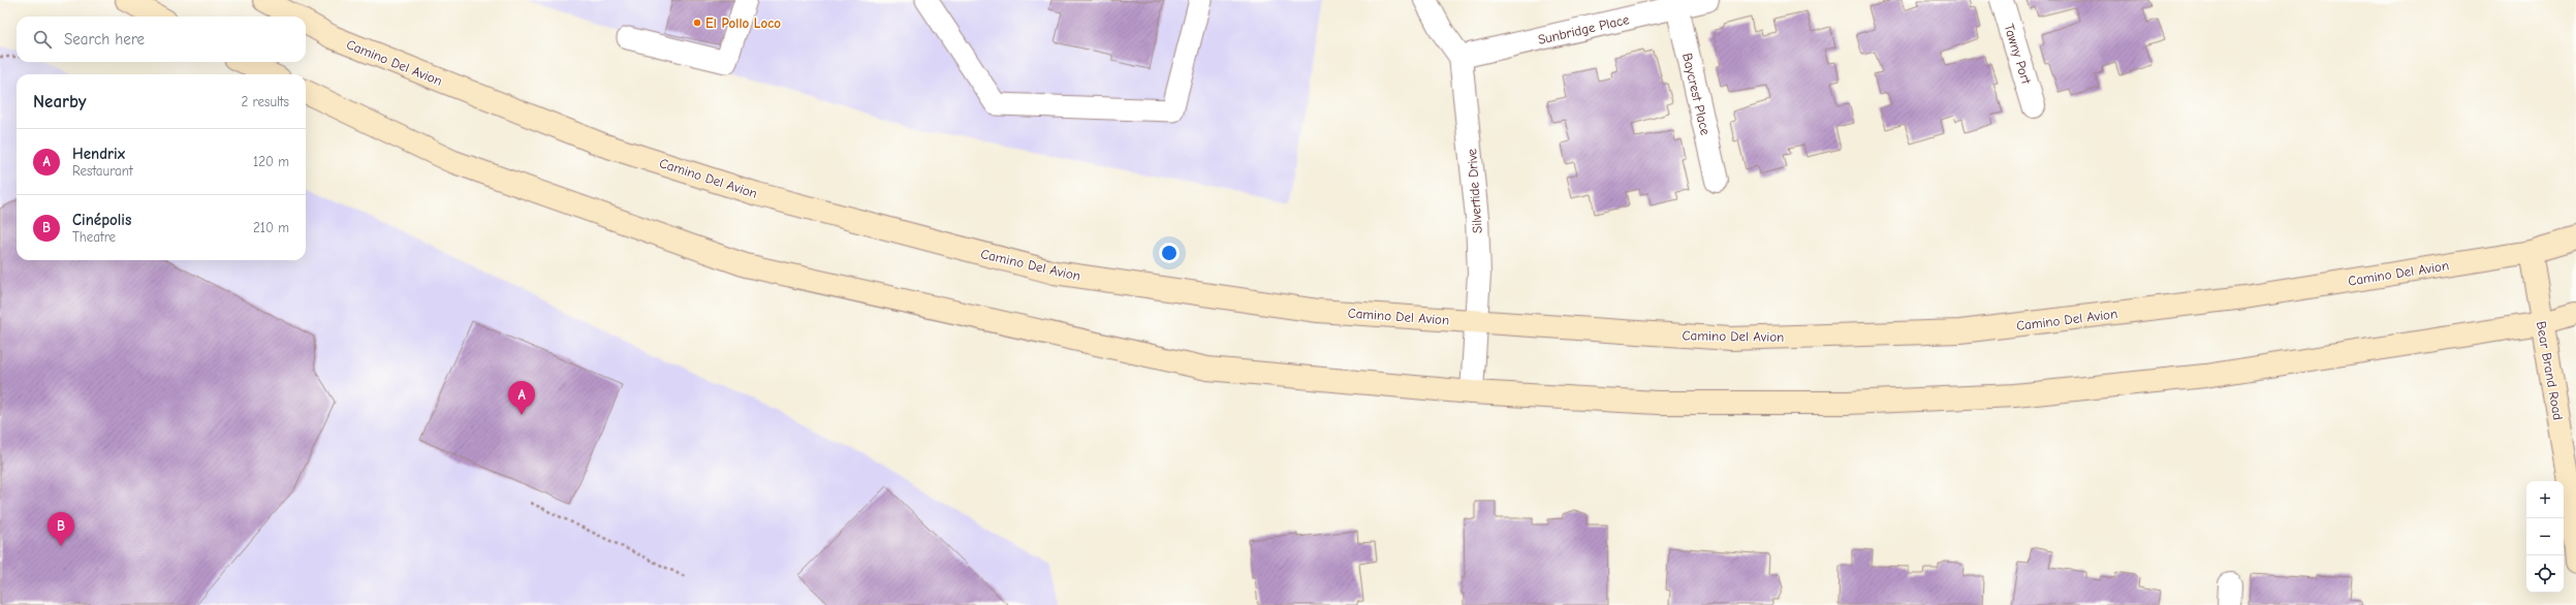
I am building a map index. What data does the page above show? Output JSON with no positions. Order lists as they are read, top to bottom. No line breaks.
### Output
{"streets":{"main road":["Camino Del Avion","Bear Brand Road"],"street":["Sunbridge Place","Tawny Port","Baycrest Place","Silvertide Drive"]},"crossings":[["Sunbridge Place","Baycrest Place"],["Sunbridge Place","Silvertide Drive"],["Camino Del Avion","Silvertide Drive"],["Camino Del Avion","Bear Brand Road"]],"places":["El Pollo Loco"],"page":{"search":"Search here","heading":["Nearby","2 results"],"list":[{"mark":"A","name":"Hendrix","note":"Restaurant","value":"120 m"},{"mark":"B","name":"Cinépolis","note":"Theatre","value":"210 m"}],"pins":["A","B"],"map_buttons":["+","−"]}}
